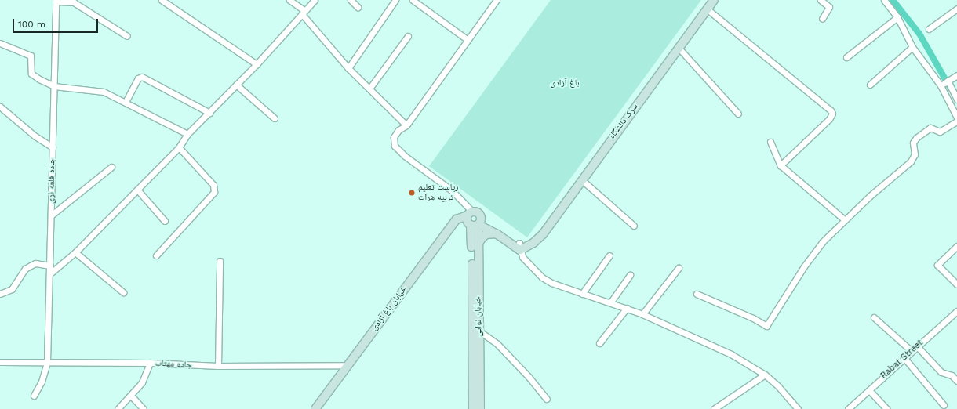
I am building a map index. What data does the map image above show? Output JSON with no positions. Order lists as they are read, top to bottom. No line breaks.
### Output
{"streets":{"street":["سرک دانشگاه","جاده قلعه نوی","خیابان باغ آزادی","خیابان نوایی","Rabat Street","جاده مهتاب"]},"crossings":[["جاده قلعه نوی","جاده مهتاب"],["خیابان باغ آزادی","جاده مهتاب"]],"parks":["باغ آزادی"],"places":["ریاست تعلیم تربیه هرات"],"scale_bar":"100 m"}
